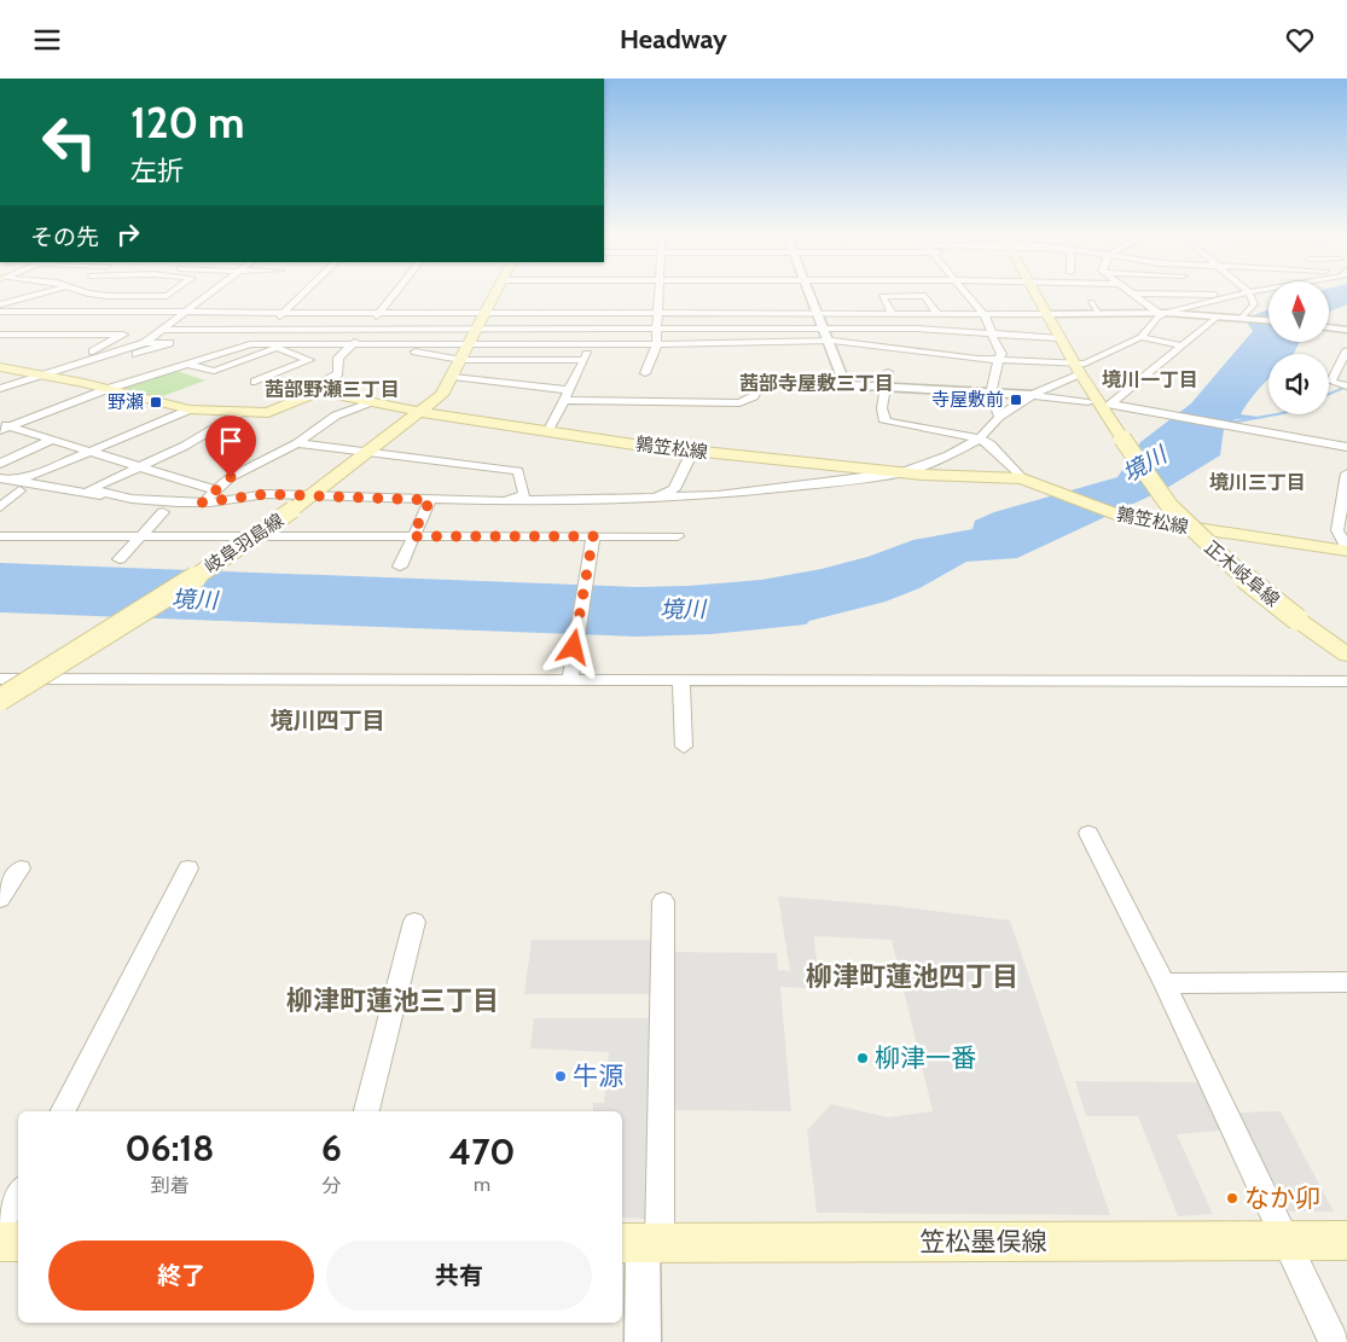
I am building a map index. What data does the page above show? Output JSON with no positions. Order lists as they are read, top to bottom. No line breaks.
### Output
{"streets":{"main road":["鶉笠松線","岐阜羽島線","正木岐阜線","笠松墨俣線"]},"crossings":[["鶉笠松線","岐阜羽島線"]],"districts":["境川一丁目","茜部寺屋敷三丁目","茜部野瀬三丁目","境川三丁目","境川四丁目","柳津町蓮池四丁目","柳津町蓮池三丁目"],"water":["境川"],"places":{"transit":["寺屋敷前","野瀬"],"other":["柳津一番","牛源","なか卯"]},"north":"top","page":{"header":"Headway","turn":["120 m","左折"],"then":"その先","eta":["06:18","到着","6","分","470","m"],"buttons":["終了","共有"]}}
